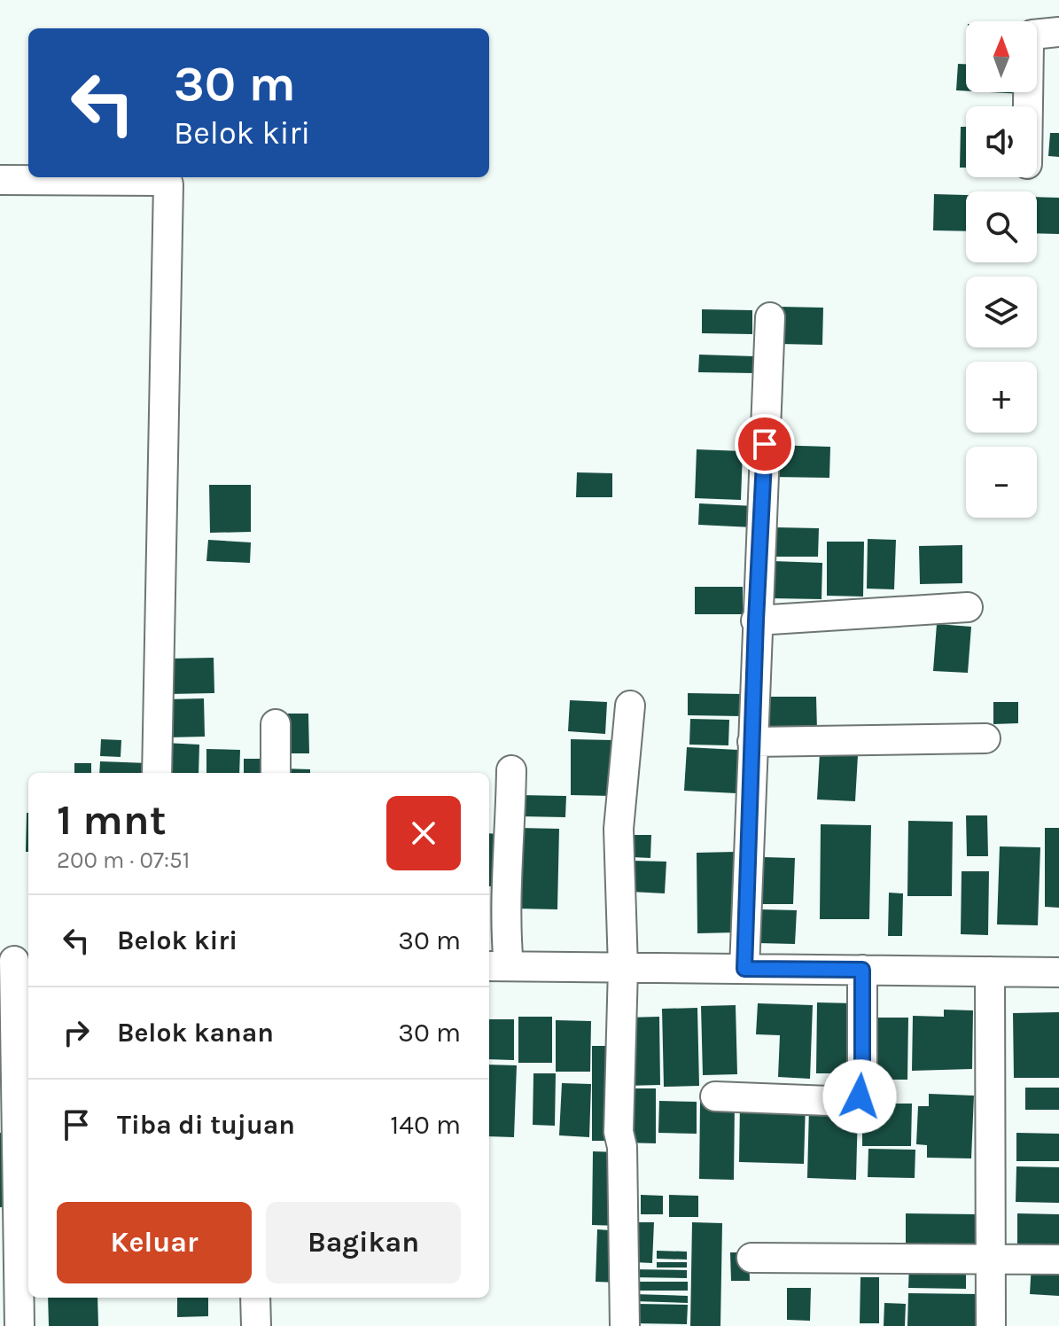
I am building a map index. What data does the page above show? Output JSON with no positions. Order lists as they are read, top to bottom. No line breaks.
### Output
{"north":"top","page":{"map_buttons":["+","−"],"turn":["30 m","Belok kiri"],"heading":["1 mnt","200 m · 07:51"],"list":[{"name":"Belok kiri","value":"30 m"},{"name":"Belok kanan","value":"30 m"},{"name":"Tiba di tujuan","value":"140 m"}],"buttons":["Keluar","Bagikan"]}}
